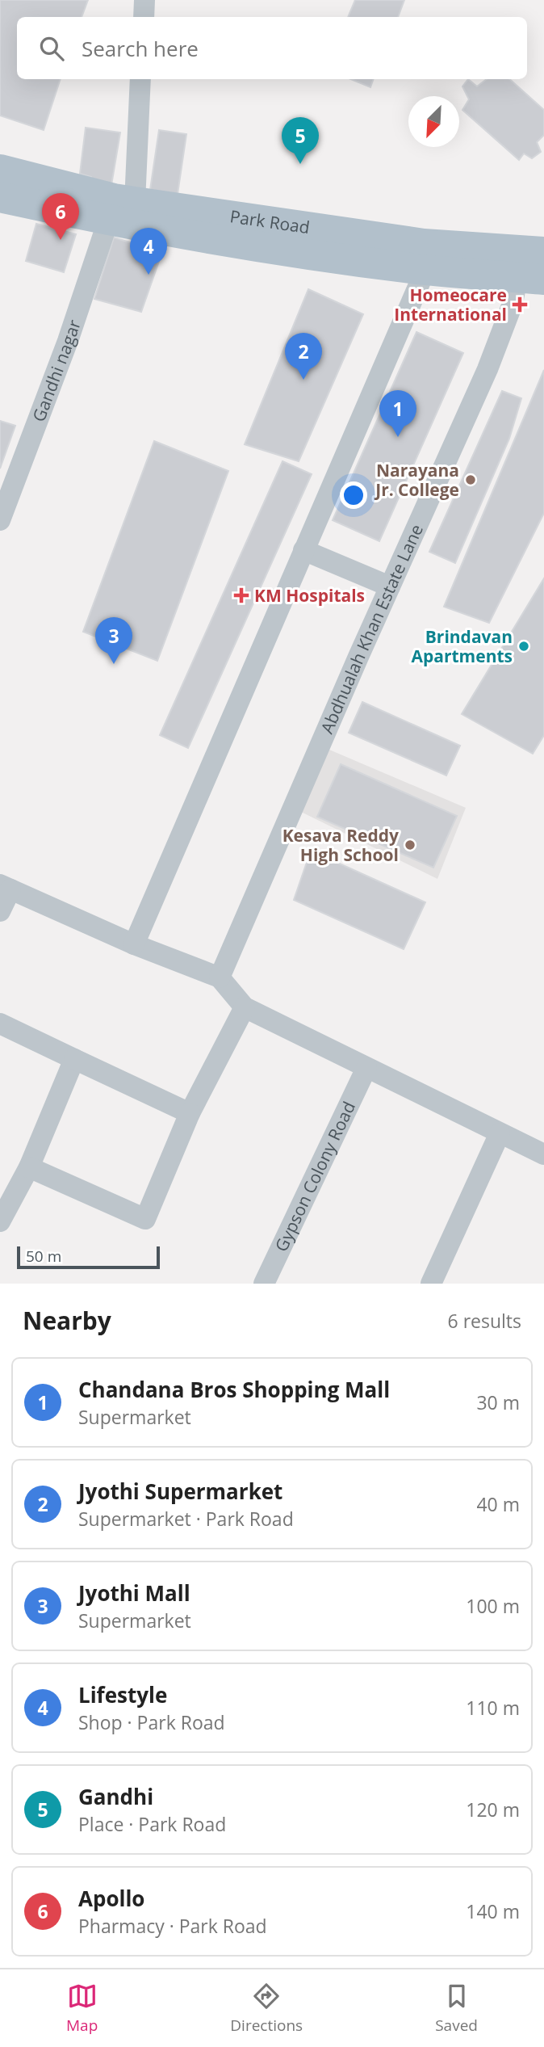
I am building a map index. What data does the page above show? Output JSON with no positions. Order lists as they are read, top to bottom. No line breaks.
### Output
{"streets":{"main road":["Park Road"],"street":["Gandhi nagar","Abdhualah Khan Estate Lane","Gypson Colony Road"]},"crossings":[["Park Road","Gandhi nagar"],["Park Road","Abdhualah Khan Estate Lane"]],"places":{"health":["Homeocare International","KM Hospitals"],"other":["Narayana Jr. College","Brindavan Apartments","Kesava Reddy High School"]},"scale_bar":"50 m","north":"bottom left","page":{"search":"Search here","pins":["5","6","4","2","1","3"],"scale":"50 m","heading":["Nearby","6 results"],"list":[{"mark":"1","name":"Chandana Bros Shopping Mall","note":"Supermarket","value":"30 m"},{"mark":"2","name":"Jyothi Supermarket","note":"Supermarket · Park Road","value":"40 m"},{"mark":"3","name":"Jyothi Mall","note":"Supermarket","value":"100 m"},{"mark":"4","name":"Lifestyle","note":"Shop · Park Road","value":"110 m"},{"mark":"5","name":"Gandhi","note":"Place · Park Road","value":"120 m"},{"mark":"6","name":"Apollo","note":"Pharmacy · Park Road","value":"140 m"}],"nav":["Map","Directions","Saved"]}}
